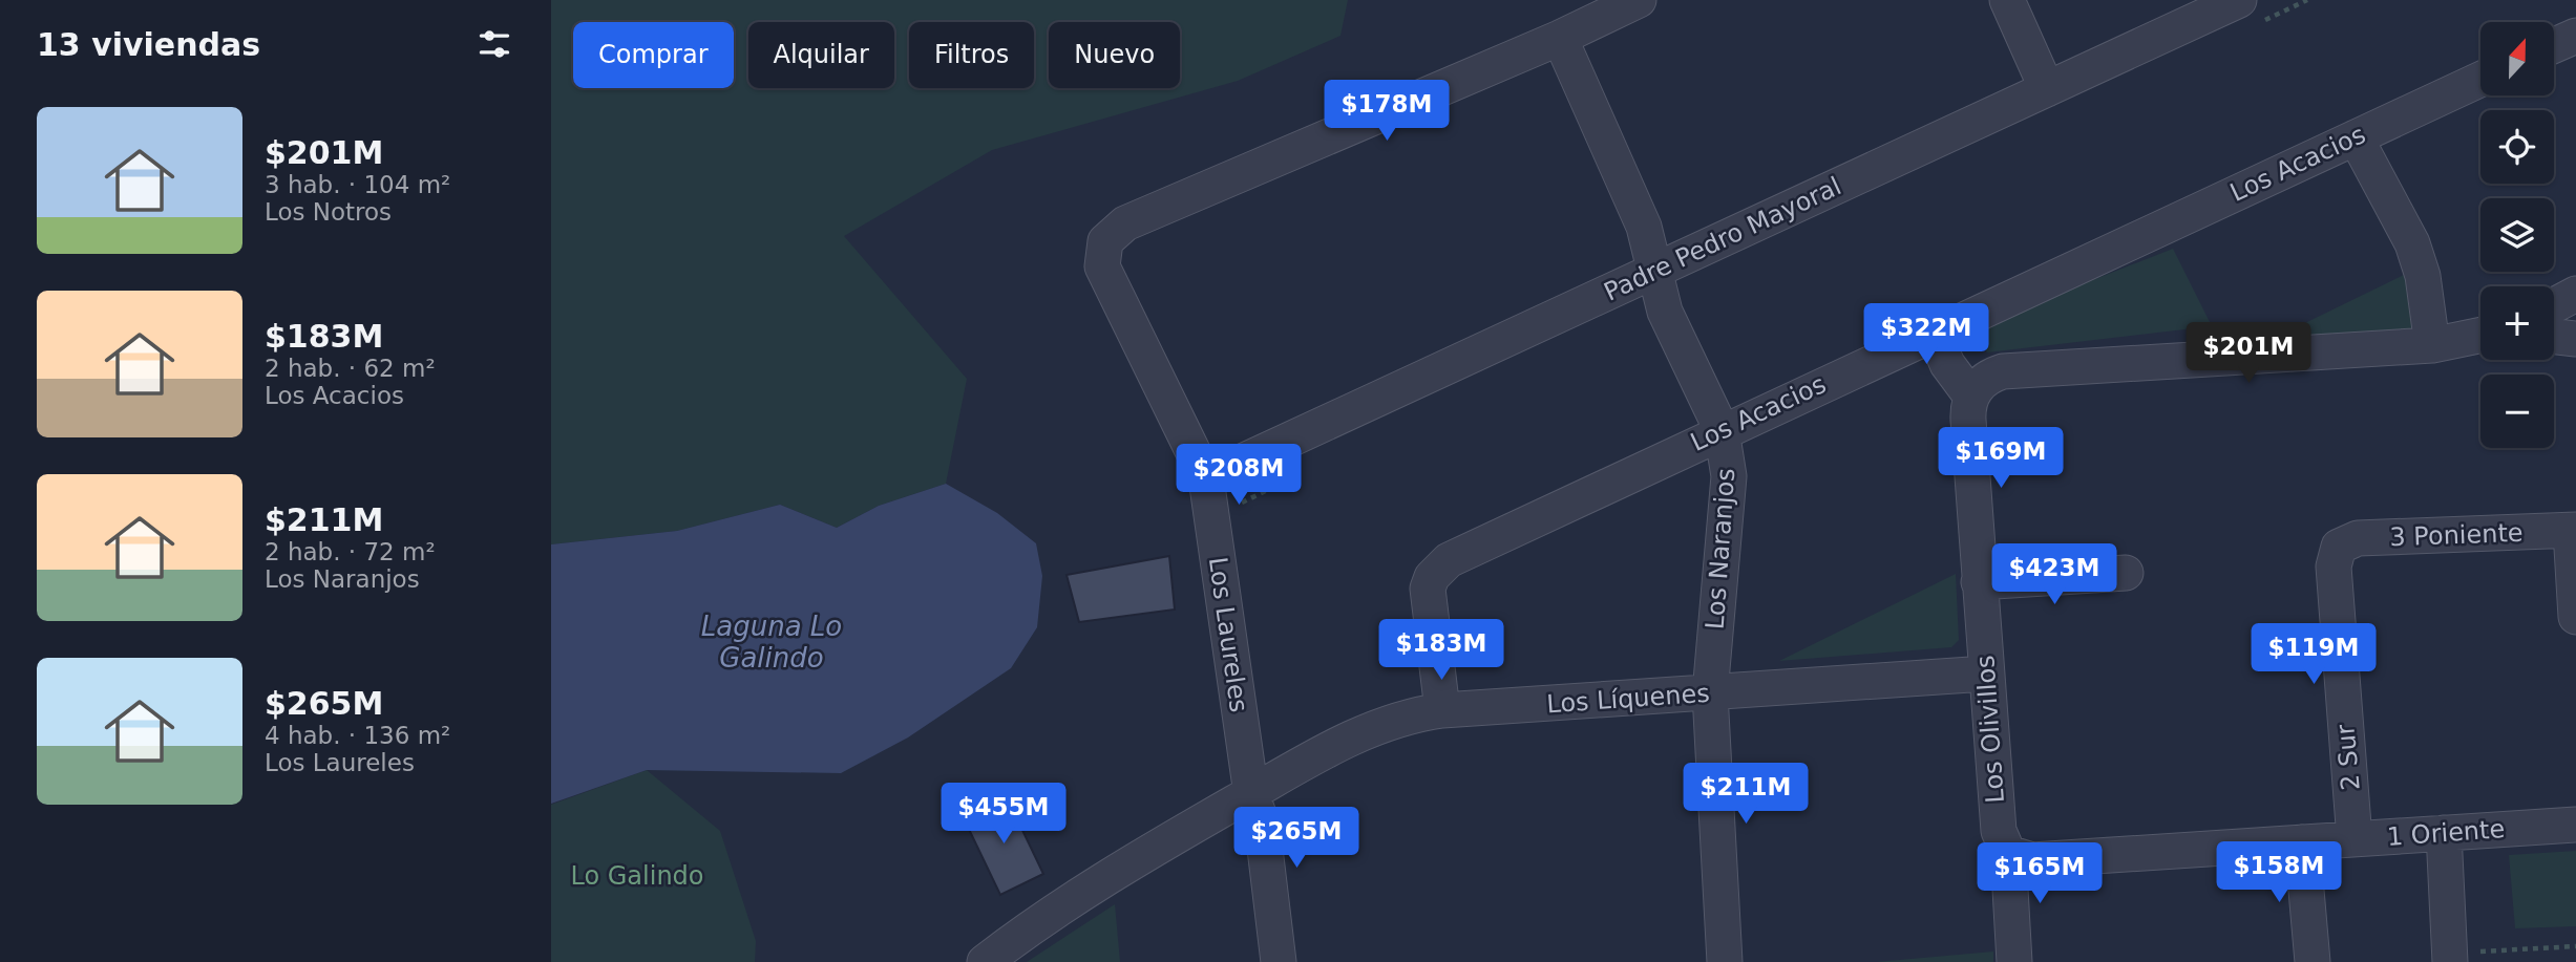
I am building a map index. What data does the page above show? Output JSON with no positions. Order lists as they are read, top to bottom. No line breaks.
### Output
{"streets":{"street":["Los Acacios","Padre Pedro Mayoral","3 Poniente","Los Naranjos","Los Laureles","Los Líquenes","Los Olivillos","2 Sur","1 Oriente"]},"crossings":[["Los Acacios","Los Naranjos"],["Los Acacios","Los Líquenes"],["Padre Pedro Mayoral","Los Naranjos"],["Padre Pedro Mayoral","Los Laureles"],["3 Poniente","2 Sur"],["Los Naranjos","Los Laureles"],["Los Naranjos","Los Líquenes"],["Los Laureles","Los Líquenes"],["Los Líquenes","Los Olivillos"],["Los Olivillos","1 Oriente"],["2 Sur","1 Oriente"]],"water":["Laguna Lo Galindo"],"parks":["Lo Galindo"],"north":"top","page":{"heading":"13 viviendas","map_buttons":["+","−"],"chip":["Comprar","Alquilar","Filtros","Nuevo"],"price":["$178M","$322M","$201M","$169M","$208M","$423M","$183M","$119M","$211M","$455M","$265M","$158M","$165M"],"list":[{"name":"$201M","note":"3 hab. · 104 m² · Los Notros"},{"name":"$183M","note":"2 hab. · 62 m² · Los Acacios"},{"name":"$211M","note":"2 hab. · 72 m² · Los Naranjos"},{"name":"$265M","note":"4 hab. · 136 m² · Los Laureles"}]}}
